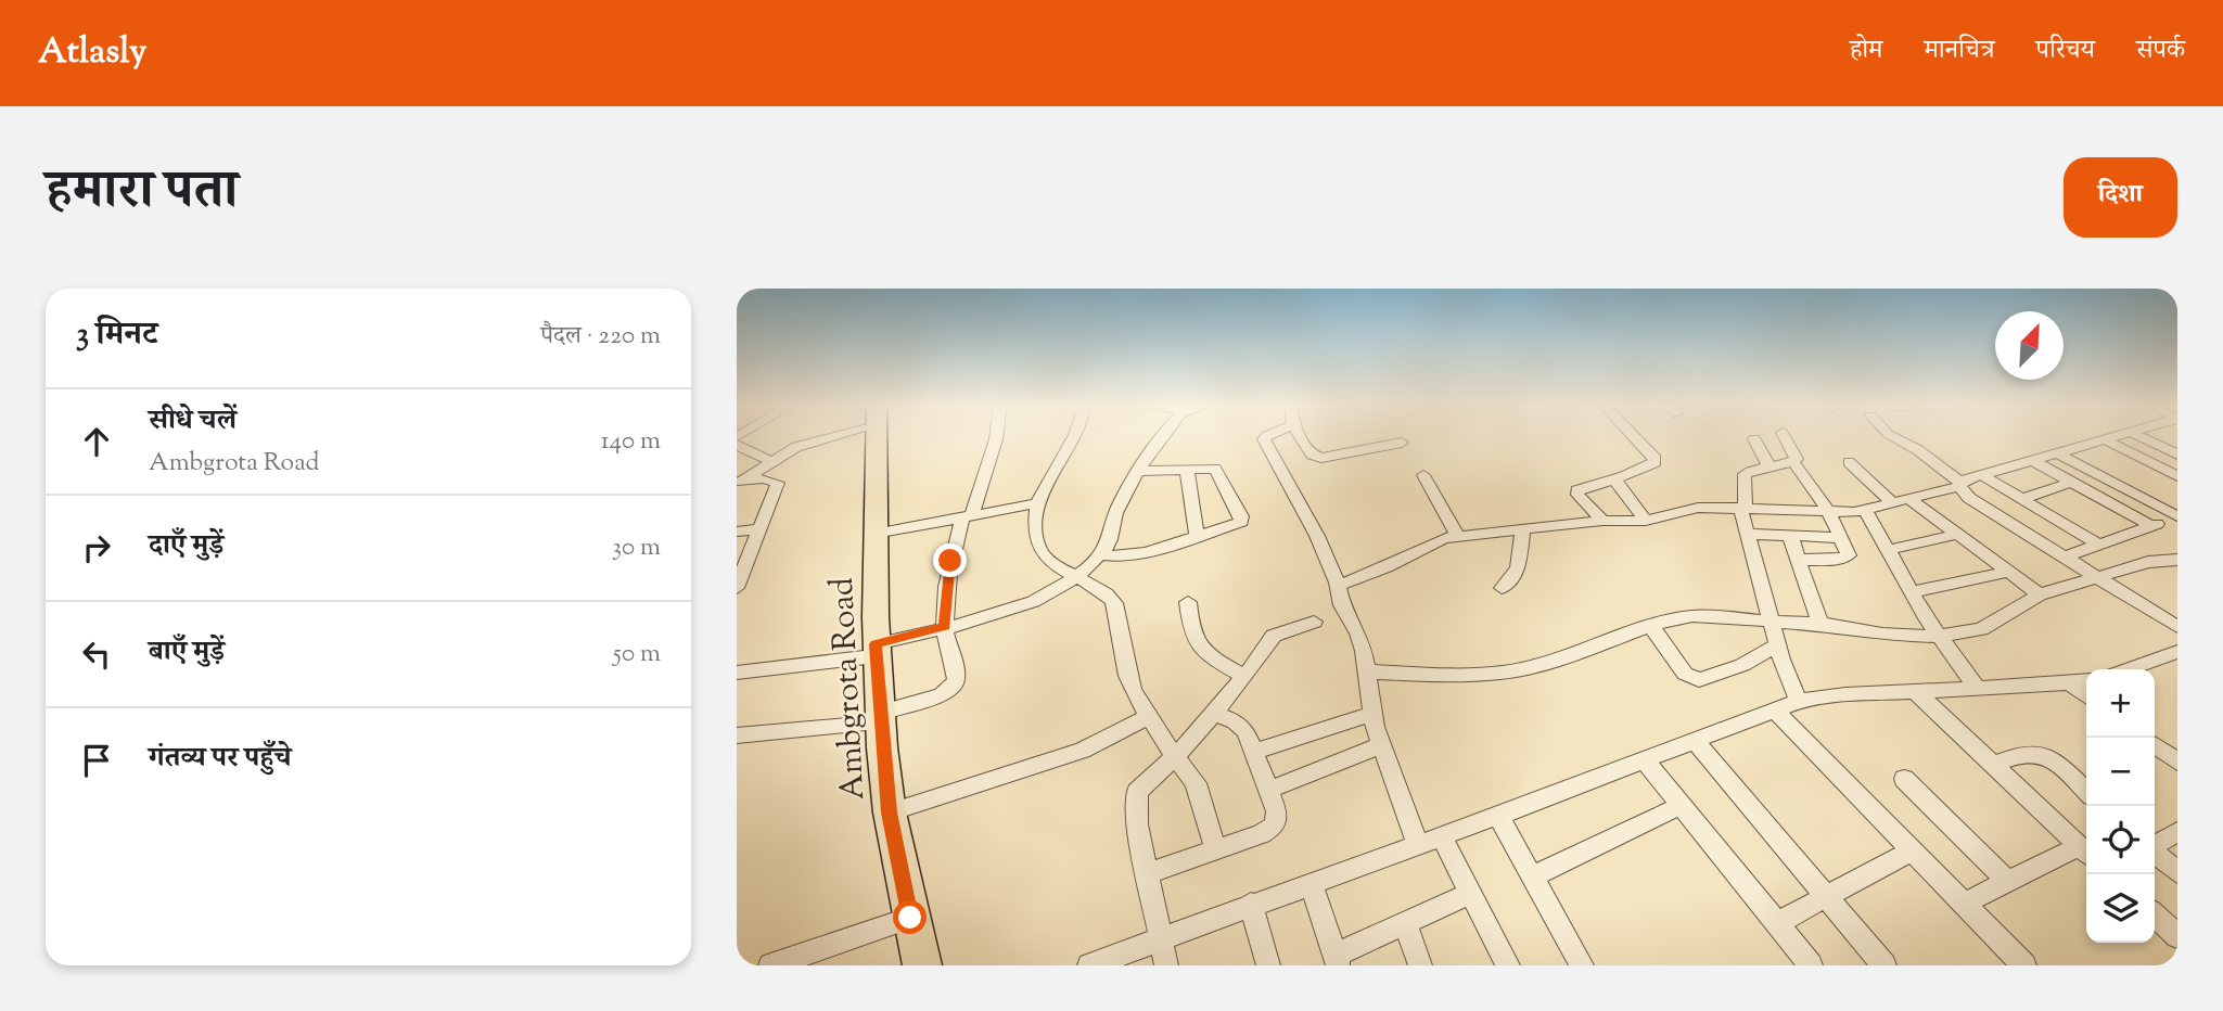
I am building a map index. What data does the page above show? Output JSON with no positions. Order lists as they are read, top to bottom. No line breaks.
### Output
{"streets":{"main road":["Ambgrota Road"]},"north":"top right","page":{"header":"Atlasly","nav":["होम","मानचित्र","परिचय","संपर्क"],"title":"हमारा पता","buttons":"दिशा","heading":["3 मिनट","पैदल · 220 m"],"list":[["सीधे चलें","Ambgrota Road","140 m"],["दाएँ मुड़ें","30 m"],["बाएँ मुड़ें","50 m"],"गंतव्य पर पहुँचे"],"map_buttons":["+","−"]}}
